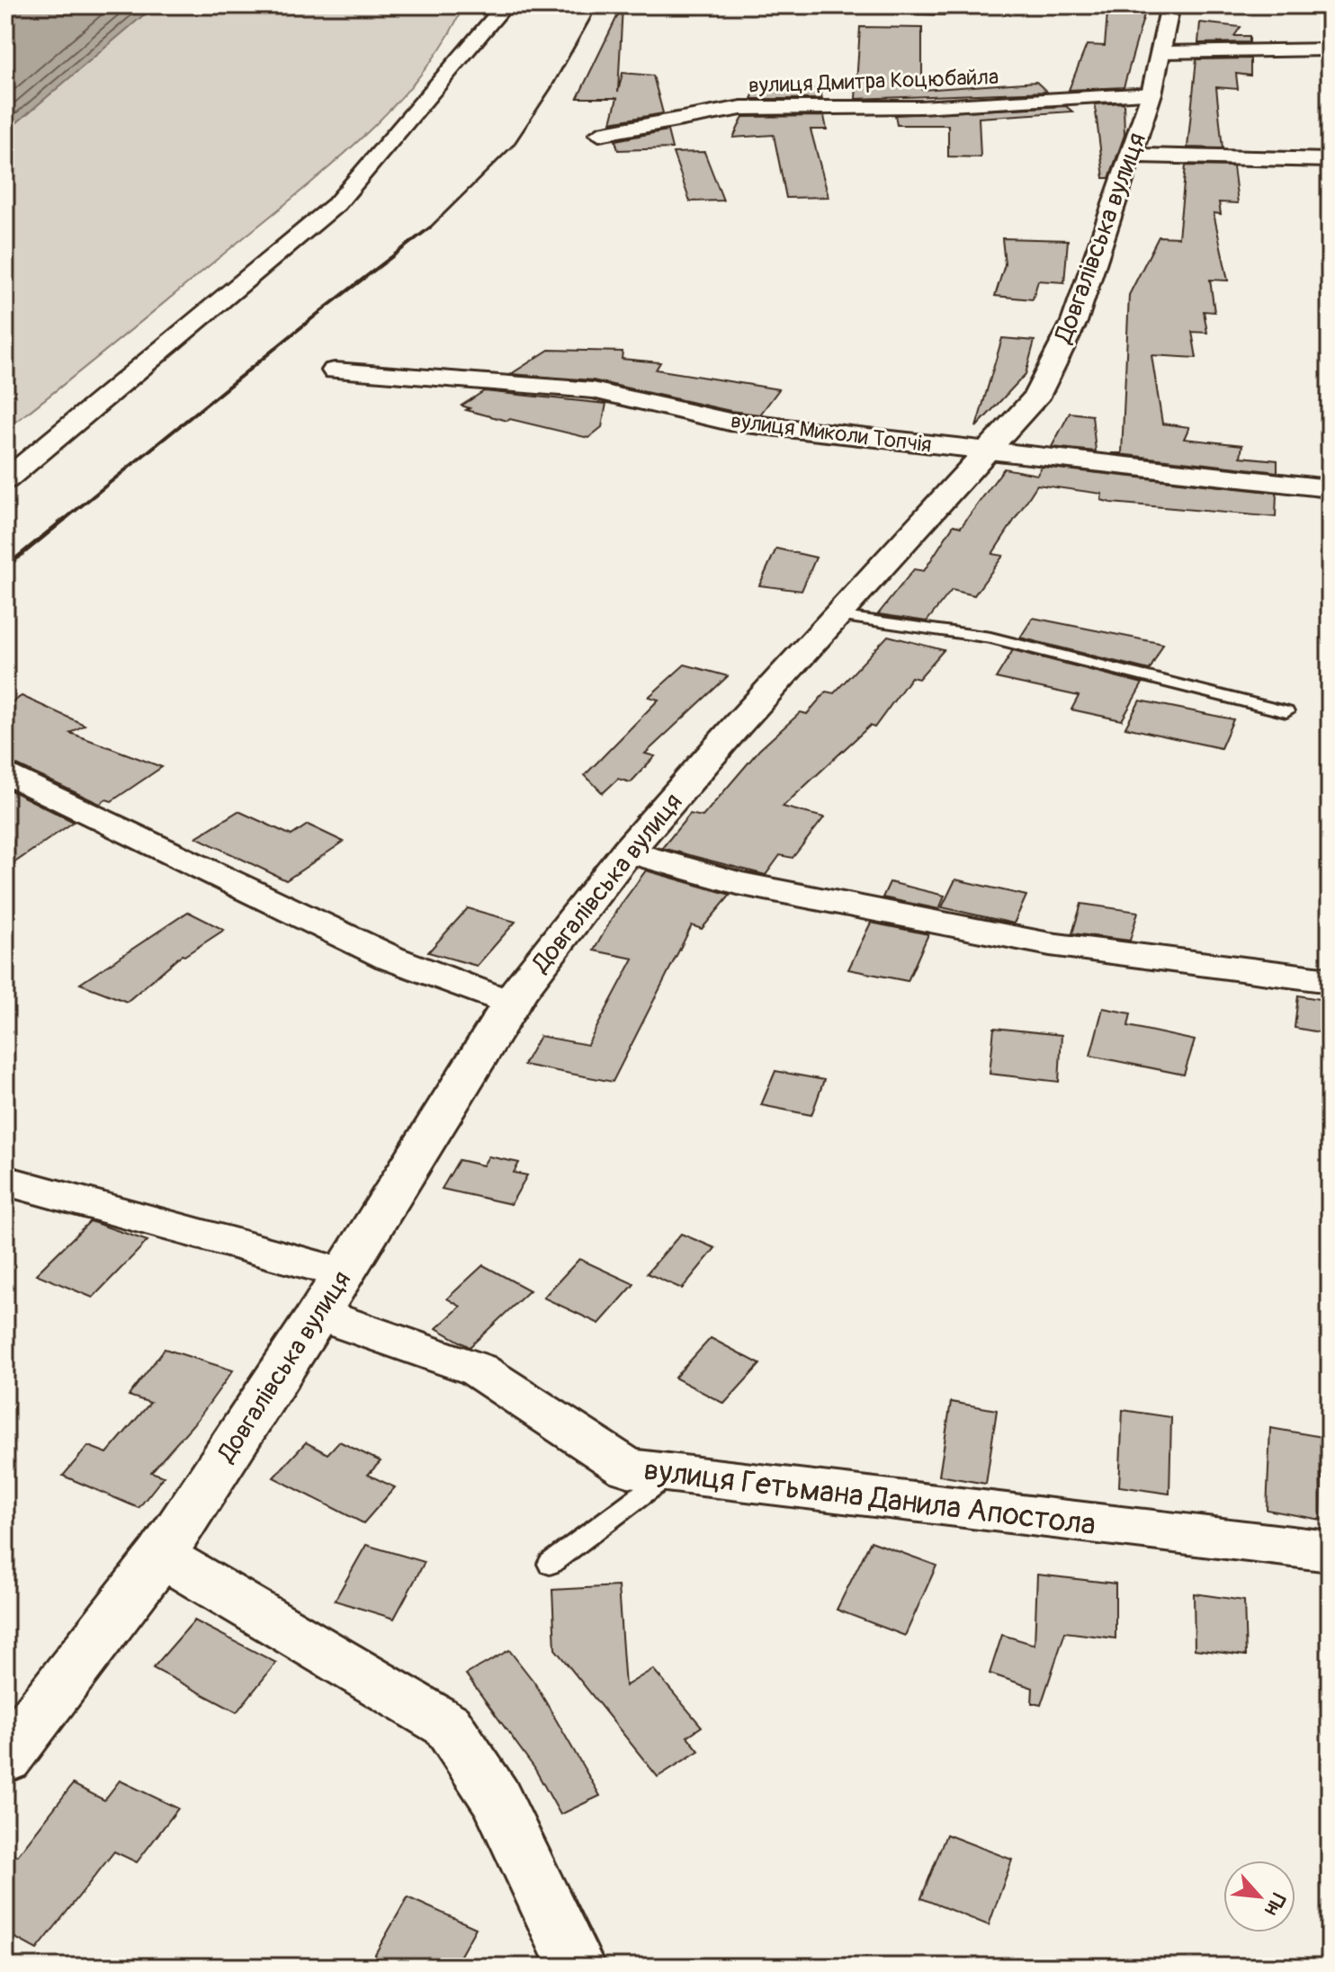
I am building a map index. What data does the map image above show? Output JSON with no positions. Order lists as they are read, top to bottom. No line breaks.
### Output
{"streets":{"street":["вулиця Дмитра Коцюбайла","Довгалівська вулиця","вулиця Миколи Топчія","вулиця Гетьмана Данила Апостола"]},"crossings":[["вулиця Дмитра Коцюбайла","Довгалівська вулиця"],["Довгалівська вулиця","вулиця Миколи Топчія"],["Довгалівська вулиця","вулиця Гетьмана Данила Апостола"]],"north":"bottom right"}
